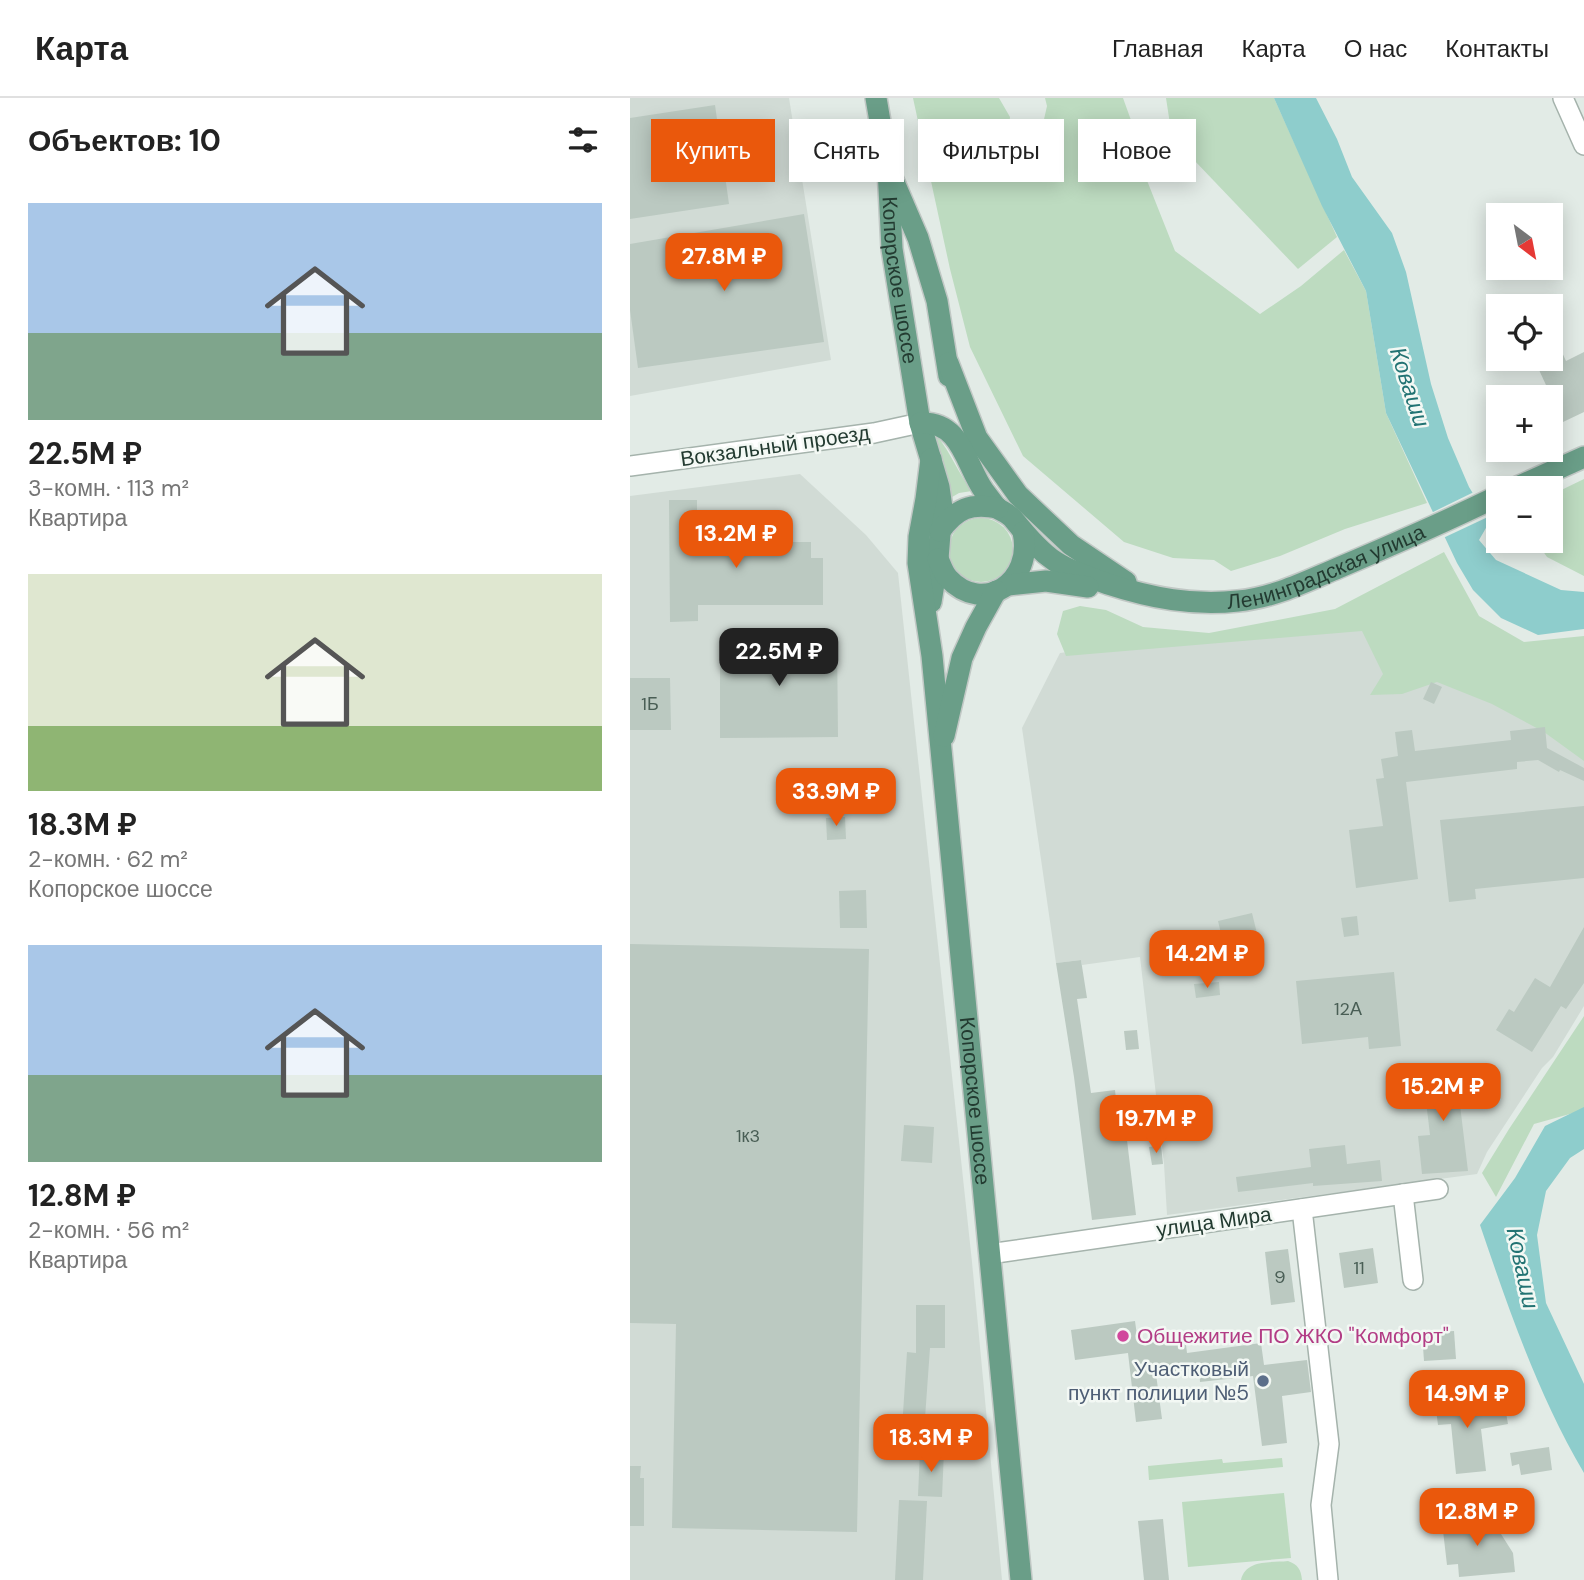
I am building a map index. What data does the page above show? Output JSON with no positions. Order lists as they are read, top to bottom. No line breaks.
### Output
{"streets":{"main road":["Копорское шоссе","Ленинградская улица"],"street":["Вокзальный проезд","улица Мира"]},"crossings":[["Копорское шоссе","Вокзальный проезд"],["Копорское шоссе","улица Мира"]],"water":["Коваши"],"places":["Общежитие ПО ЖКО \"Комфорт\"","Участковый пункт полиции №5"],"house_numbers":["1Б","12А","1к3","11","9"],"north":"bottom right","page":{"header":"Карта","nav":["Главная","Карта","О нас","Контакты"],"heading":"Объектов: 10","chip":["Купить","Снять","Фильтры","Новое"],"list":[{"name":"22.5M ₽","note":"3-комн. · 113 m² · Квартира"},{"name":"18.3M ₽","note":"2-комн. · 62 m² · Копорское шоссе"},{"name":"12.8M ₽","note":"2-комн. · 56 m² · Квартира"}],"map_buttons":["+","−"],"price":["27.8M ₽","13.2M ₽","22.5M ₽","33.9M ₽","14.2M ₽","15.2M ₽","19.7M ₽","14.9M ₽","18.3M ₽","12.8M ₽"]}}
